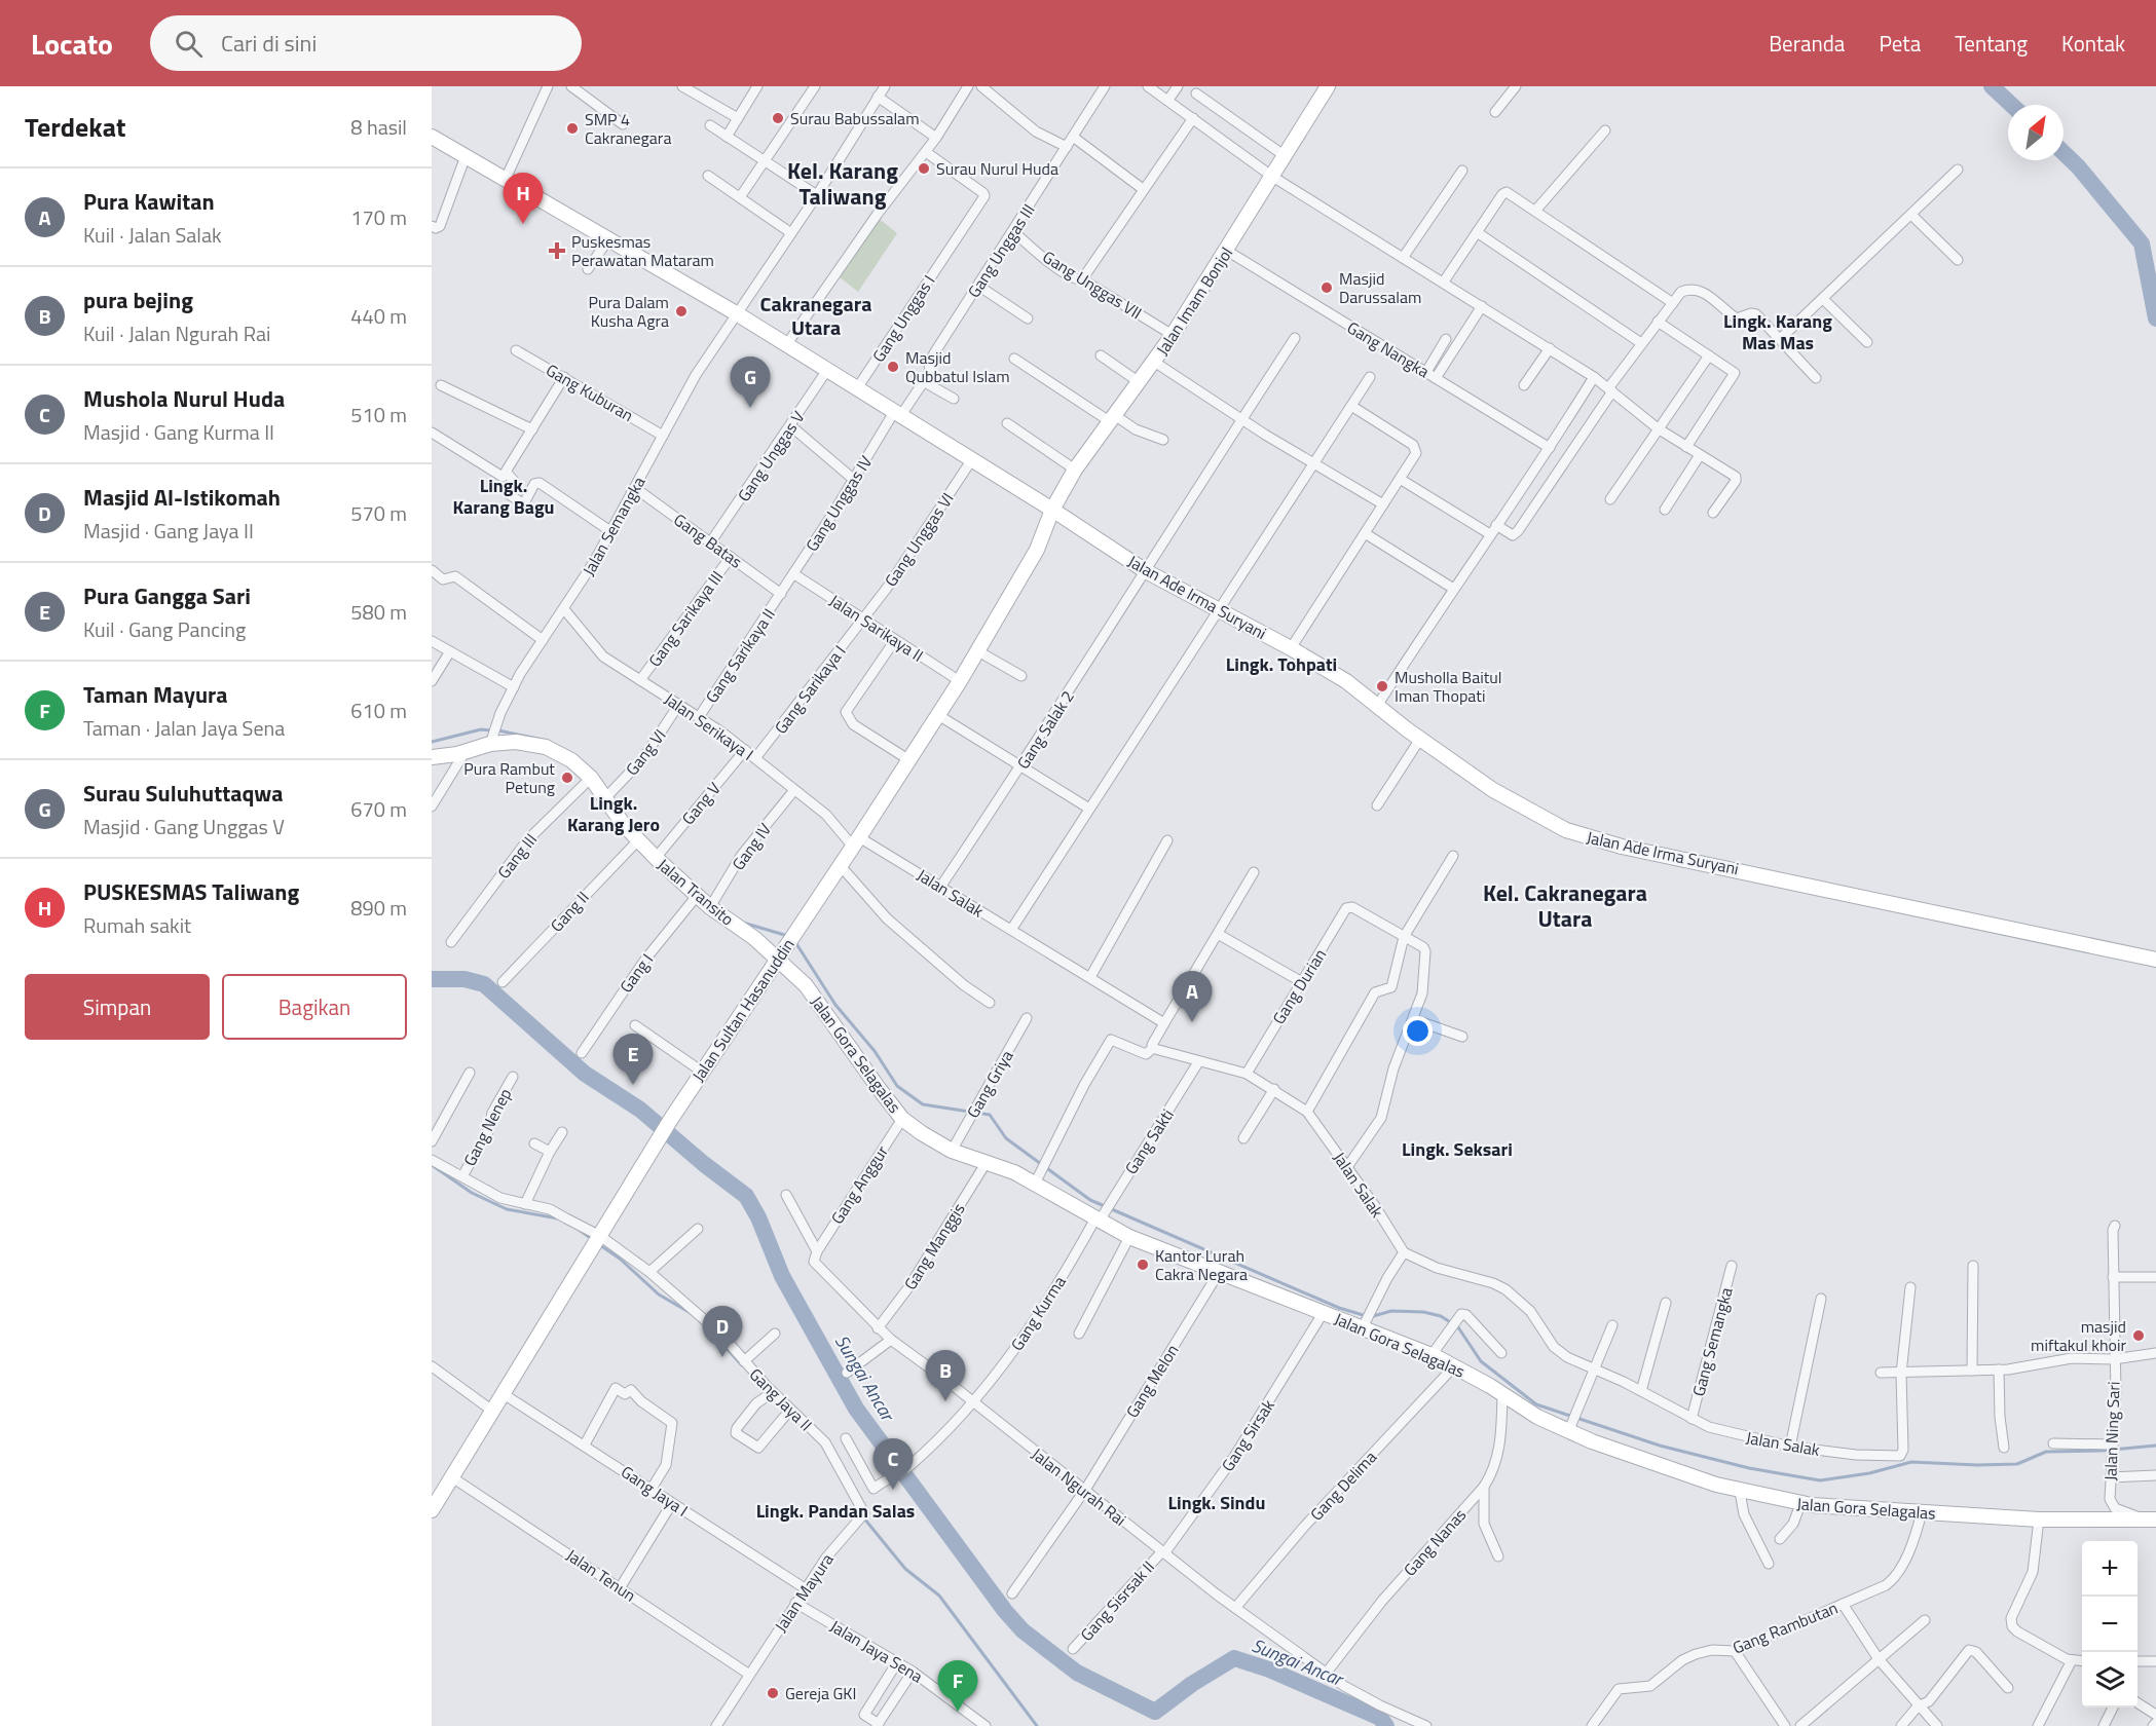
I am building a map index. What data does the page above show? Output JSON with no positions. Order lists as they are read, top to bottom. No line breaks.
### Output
{"streets":{"street":["Gang Unggas III","Gang Unggas VII","Jalan Imam Bonjol","Gang Unggas I","Gang Nangka","Gang Kuburan","Gang Unggas V","Gang Unggas IV","Jalan Semangka","Gang Unggas VI","Gang Batas","Jalan Ade Irma Suryani","Gang Sarikaya III","Jalan Sarikaya II","Gang Sarikaya II","Gang Sarikaya I","Jalan Serikaya I","Gang Salak 2","Gang VI","Gang V","Gang IV","Gang III","Jalan Transito","Jalan Salak","Gang II","Gang I","Gang Durian","Jalan Sultan Hasanuddin","Jalan Gora Selagalas","Gang Griya","Gang Nenep","Gang Sakti","Gang Anggur","Gang Manggis","Gang Kurma","Gang Semangka","Gang Melon","Gang Jaya II","Jalan Ning Sari","Gang Sirsak","Gang Delima","Jalan Ngurah Rai","Gang Jaya I","Gang Nanas","Jalan Tenun","Jalan Mayura","Gang Sisrsak II","Gang Rambutan","Jalan Jaya Sena"]},"crossings":[["Gang Unggas III","Gang Unggas VII"],["Gang Unggas III","Gang Unggas IV"],["Gang Unggas III","Jalan Ade Irma Suryani"],["Gang Unggas VII","Jalan Imam Bonjol"],["Jalan Imam Bonjol","Gang Nangka"],["Jalan Imam Bonjol","Jalan Ade Irma Suryani"],["Jalan Imam Bonjol","Jalan Sultan Hasanuddin"],["Gang Unggas I","Jalan Ade Irma Suryani"],["Gang Kuburan","Jalan Semangka"],["Gang Unggas V","Gang Batas"],["Gang Unggas V","Jalan Ade Irma Suryani"],["Gang Unggas IV","Gang Batas"],["Gang Unggas IV","Jalan Ade Irma Suryani"],["Gang Unggas IV","Jalan Sarikaya II"],["Gang Unggas IV","Gang Sarikaya II"],["Jalan Semangka","Gang Batas"],["Jalan Semangka","Jalan Ade Irma Suryani"],["Jalan Semangka","Jalan Serikaya I"],["Jalan Semangka","Jalan Transito"],["Gang Unggas VI","Jalan Ade Irma Suryani"],["Gang Unggas VI","Jalan Sarikaya II"],["Gang Unggas VI","Gang Sarikaya I"],["Gang Batas","Gang Sarikaya III"],["Gang Batas","Gang Sarikaya II"],["Jalan Ade Irma Suryani","Gang Salak 2"],["Jalan Ade Irma Suryani","Jalan Sultan Hasanuddin"],["Gang Sarikaya III","Jalan Serikaya I"],["Jalan Sarikaya II","Gang Sarikaya I"],["Jalan Sarikaya II","Jalan Sultan Hasanuddin"],["Gang Sarikaya II","Jalan Serikaya I"],["Gang Sarikaya I","Jalan Serikaya I"],["Jalan Serikaya I","Gang VI"],["Jalan Serikaya I","Gang V"],["Jalan Serikaya I","Gang IV"],["Jalan Serikaya I","Jalan Salak"],["Jalan Serikaya I","Jalan Sultan Hasanuddin"],["Gang Salak 2","Jalan Salak"],["Gang VI","Jalan Transito"],["Gang V","Jalan Transito"],["Gang IV","Jalan Transito"],["Gang III","Jalan Transito"],["Jalan Transito","Gang II"],["Jalan Transito","Gang I"],["Jalan Transito","Jalan Sultan Hasanuddin"],["Jalan Transito","Jalan Gora Selagalas"],["Jalan Salak","Gang Durian"],["Jalan Salak","Jalan Sultan Hasanuddin"],["Jalan Salak","Jalan Gora Selagalas"],["Jalan Salak","Gang Sakti"],["Jalan Salak","Gang Semangka"],["Jalan Sultan Hasanuddin","Jalan Gora Selagalas"],["Jalan Sultan Hasanuddin","Gang Jaya II"],["Jalan Sultan Hasanuddin","Gang Jaya I"],["Jalan Sultan Hasanuddin","Jalan Tenun"],["Jalan Gora Selagalas","Gang Griya"],["Jalan Gora Selagalas","Gang Sakti"],["Jalan Gora Selagalas","Gang Anggur"],["Jalan Gora Selagalas","Gang Manggis"],["Jalan Gora Selagalas","Gang Kurma"],["Jalan Gora Selagalas","Gang Melon"],["Jalan Gora Selagalas","Jalan Ning Sari"],["Jalan Gora Selagalas","Gang Sirsak"],["Jalan Gora Selagalas","Gang Delima"],["Jalan Gora Selagalas","Gang Nanas"],["Jalan Gora Selagalas","Gang Rambutan"],["Gang Nenep","Gang Jaya II"],["Gang Sakti","Gang Kurma"],["Gang Anggur","Jalan Ngurah Rai"],["Gang Manggis","Jalan Ngurah Rai"],["Gang Kurma","Jalan Ngurah Rai"],["Gang Melon","Jalan Ngurah Rai"],["Gang Jaya II","Jalan Mayura"],["Gang Sirsak","Jalan Ngurah Rai"],["Gang Sirsak","Gang Sisrsak II"],["Gang Delima","Jalan Ngurah Rai"],["Jalan Ngurah Rai","Gang Nanas"],["Jalan Ngurah Rai","Gang Sisrsak II"],["Gang Jaya I","Jalan Mayura"],["Jalan Tenun","Jalan Mayura"],["Jalan Mayura","Jalan Jaya Sena"]],"districts":["Kel. Karang Taliwang","Cakranegara Utara","Lingk. Karang Mas Mas","Lingk. Karang Bagu","Lingk. Tohpati","Lingk. Karang Jero","Kel. Cakranegara Utara","Lingk. Seksari","Lingk. Sindu","Lingk. Pandan Salas"],"water":["Sungai Ancar"],"places":{"other":["Surau Babussalam","SMP 4 Cakranegara","Surau Nurul Huda","Masjid Darussalam","Pura Dalam Kusha Agra","Masjid Qubbatul Islam","Musholla Baitul Iman Thopati","Pura Rambut Petung","Kantor Lurah Cakra Negara","masjid miftakul khoir","Gereja GKI"],"health":["Puskesmas Perawatan Mataram"]},"north":"top right","page":{"header":"Locato","search":"Cari di sini","nav":["Beranda","Peta","Tentang","Kontak"],"heading":["Terdekat","8 hasil"],"list":[{"mark":"A","name":"Pura Kawitan","note":"Kuil · Jalan Salak","value":"170 m"},{"mark":"B","name":"pura bejing","note":"Kuil · Jalan Ngurah Rai","value":"440 m"},{"mark":"C","name":"Mushola Nurul Huda","note":"Masjid · Gang Kurma II","value":"510 m"},{"mark":"D","name":"Masjid Al-Istikomah","note":"Masjid · Gang Jaya II","value":"570 m"},{"mark":"E","name":"Pura Gangga Sari","note":"Kuil · Gang Pancing","value":"580 m"},{"mark":"F","name":"Taman Mayura","note":"Taman · Jalan Jaya Sena","value":"610 m"},{"mark":"G","name":"Surau Suluhuttaqwa","note":"Masjid · Gang Unggas V","value":"670 m"},{"mark":"H","name":"PUSKESMAS Taliwang","note":"Rumah sakit","value":"890 m"}],"pins":["H","G","A","E","D","B","C","F"],"buttons":["Simpan","Bagikan"],"map_buttons":["+","−"]}}
